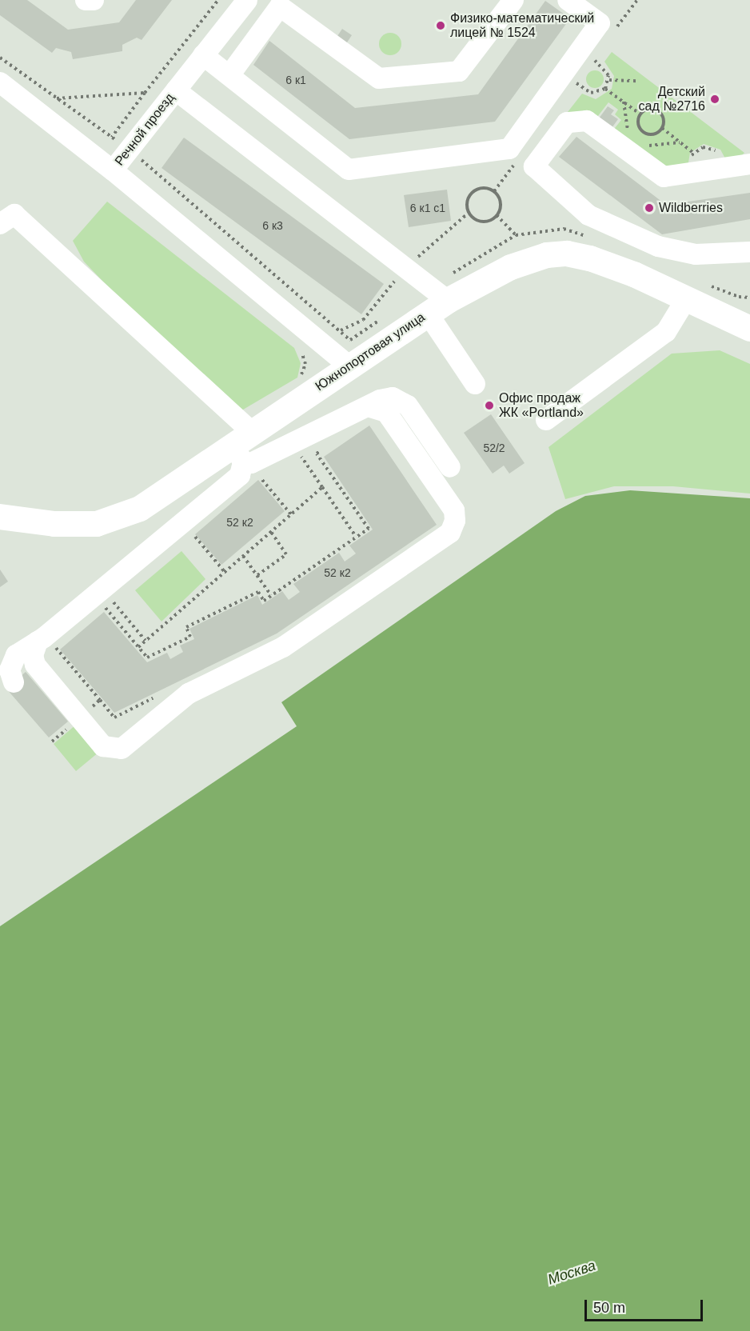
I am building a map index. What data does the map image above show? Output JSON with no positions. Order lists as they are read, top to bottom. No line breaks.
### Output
{"streets":{"main road":["Южнопортовая улица"],"street":["Речной проезд"]},"water":["Москва"],"places":["Физико-математический лицей № 1524","Детский сад №2716","Wildberries","Офис продаж ЖК «Portland»"],"house_numbers":["6 к1","6 к1 с1","6 к3","52/2","52 к2","52 к2"],"scale_bar":"50 m"}
